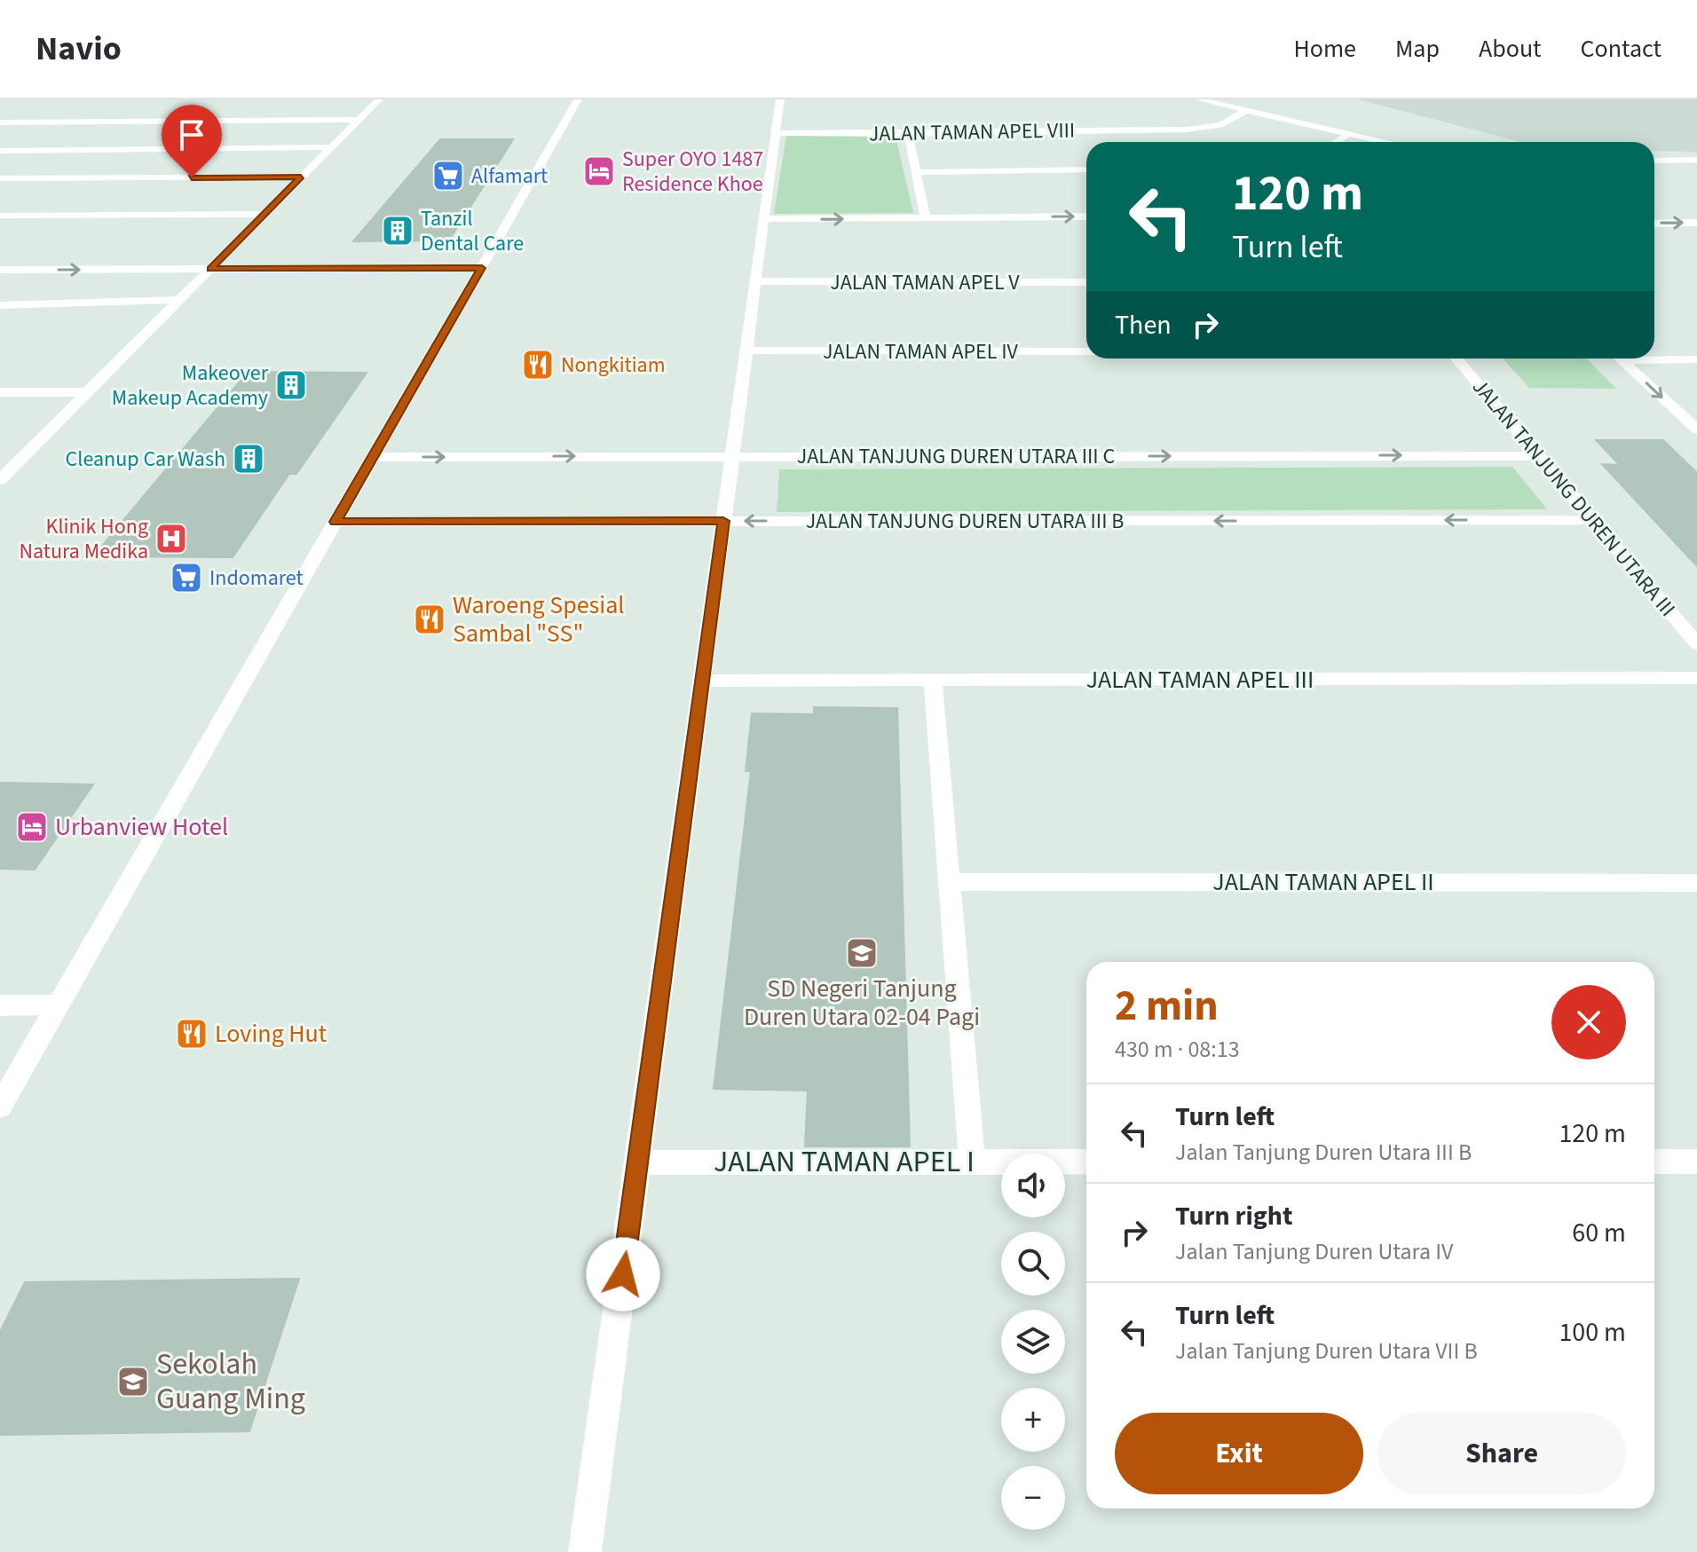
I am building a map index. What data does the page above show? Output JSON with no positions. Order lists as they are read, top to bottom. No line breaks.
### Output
{"streets":{"street":["JALAN TAMAN APEL VIII","JALAN TAMAN APEL V","JALAN TAMAN APEL IV","JALAN TANJUNG DUREN UTARA III C","JALAN TANJUNG DUREN UTARA III","JALAN TANJUNG DUREN UTARA III B","JALAN TAMAN APEL III","JALAN TAMAN APEL II","JALAN TAMAN APEL I"]},"crossings":[["JALAN TANJUNG DUREN UTARA III C","JALAN TANJUNG DUREN UTARA III"],["JALAN TANJUNG DUREN UTARA III","JALAN TANJUNG DUREN UTARA III B"]],"one_way":["JALAN TANJUNG DUREN UTARA III C","JALAN TANJUNG DUREN UTARA III B"],"places":{"hotel":["Super OYO 1487 Residence Khoe","Urbanview Hotel"],"supermarket":["Alfamart","Indomaret"],"building":["Tanzil Dental Care","Makeover Makeup Academy","Cleanup Car Wash"],"restaurant":["Nongkitiam","Waroeng Spesial Sambal \"SS\"","Loving Hut"],"hospital":["Klinik Hong Natura Medika"],"school or university":["SD Negeri Tanjung Duren Utara 02-04 Pagi","Sekolah Guang Ming"]},"page":{"header":"Navio","nav":["Home","Map","About","Contact"],"turn":["120 m","Turn left"],"then":"Then","heading":["2 min","430 m · 08:13"],"list":[{"name":"Turn left","note":"Jalan Tanjung Duren Utara III B","value":"120 m"},{"name":"Turn right","note":"Jalan Tanjung Duren Utara IV","value":"60 m"},{"name":"Turn left","note":"Jalan Tanjung Duren Utara VII B","value":"100 m"}],"map_buttons":["+","−"],"buttons":["Exit","Share"]}}
